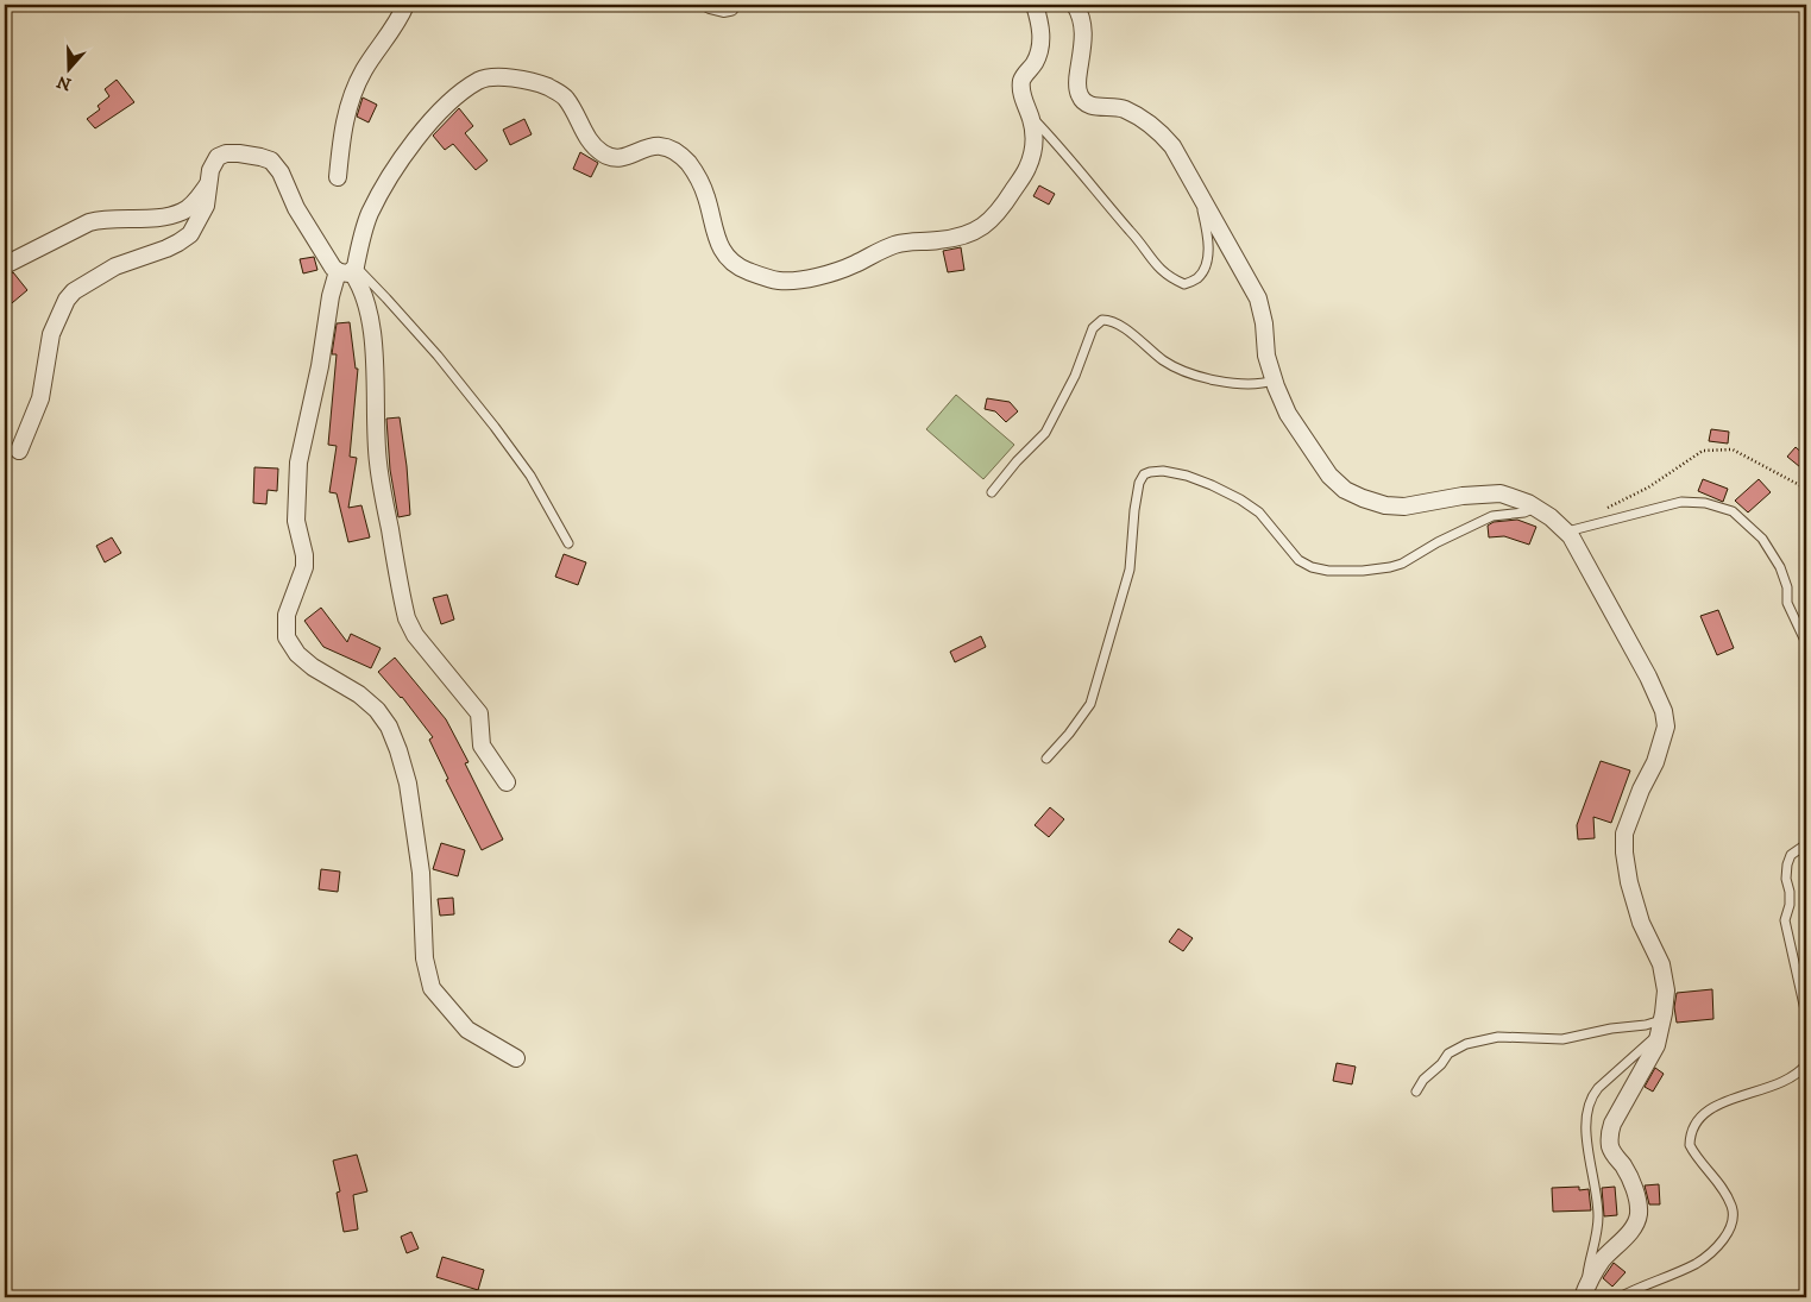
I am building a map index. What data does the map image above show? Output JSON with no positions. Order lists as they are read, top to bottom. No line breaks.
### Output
{"north":"bottom"}
